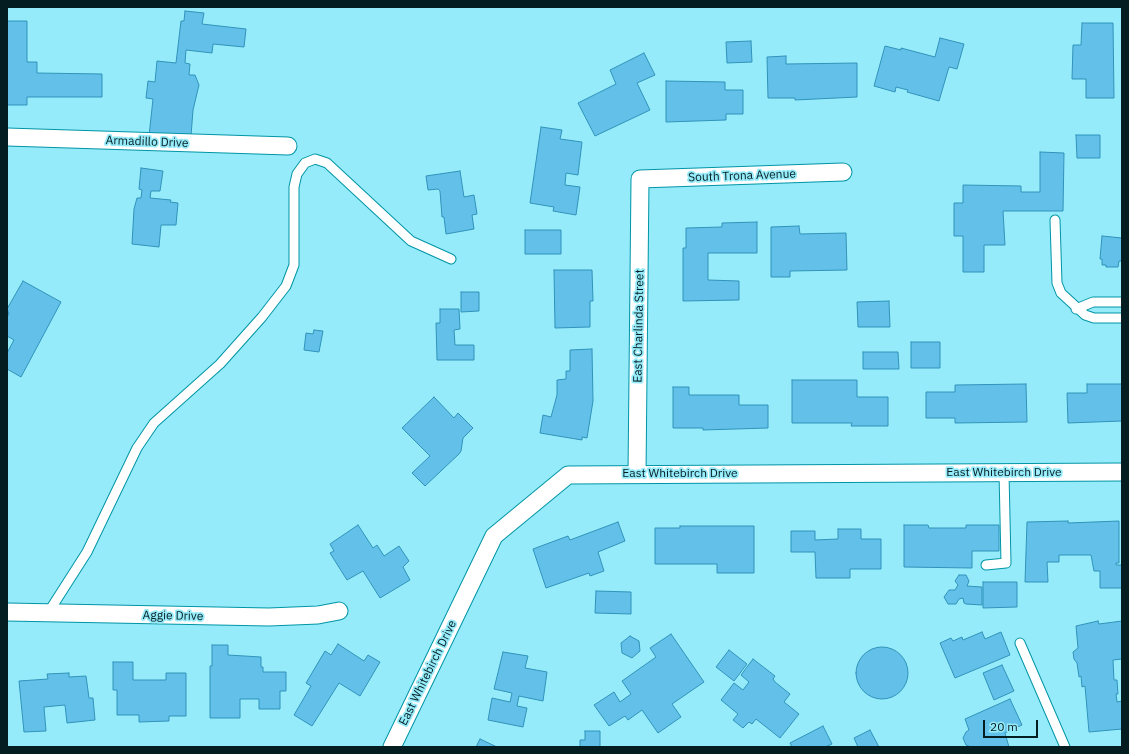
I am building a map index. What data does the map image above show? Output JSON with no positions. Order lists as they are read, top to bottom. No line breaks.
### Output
{"streets":{"street":["Armadillo Drive","South Trona Avenue","East Charlinda Street","East Whitebirch Drive","Aggie Drive"]},"crossings":[["South Trona Avenue","East Charlinda Street"],["East Charlinda Street","East Whitebirch Drive"]],"scale_bar":"20 m"}
